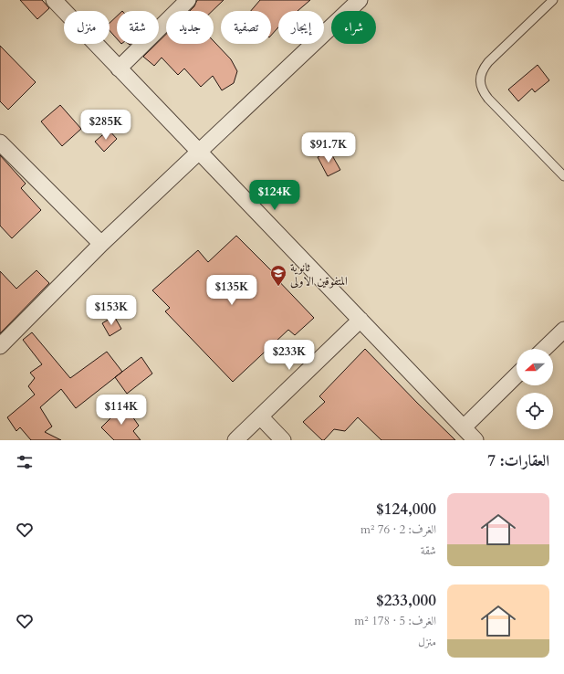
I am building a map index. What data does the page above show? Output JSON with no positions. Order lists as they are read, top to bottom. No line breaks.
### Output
{"places":{"school or university":["ثانوية المتفوقين الاولى"]},"north":"left","page":{"chip":["شراء","إيجار","تصفية","جديد","شقة","منزل"],"price":["$285K","$91.7K","$124K","$135K","$153K","$233K","$114K"],"heading":"العقارات: 7","list":[{"name":"$124,000","note":"الغرف: 2 · 76 m² · شقة"},{"name":"$233,000","note":"الغرف: 5 · 178 m² · منزل"}]}}
